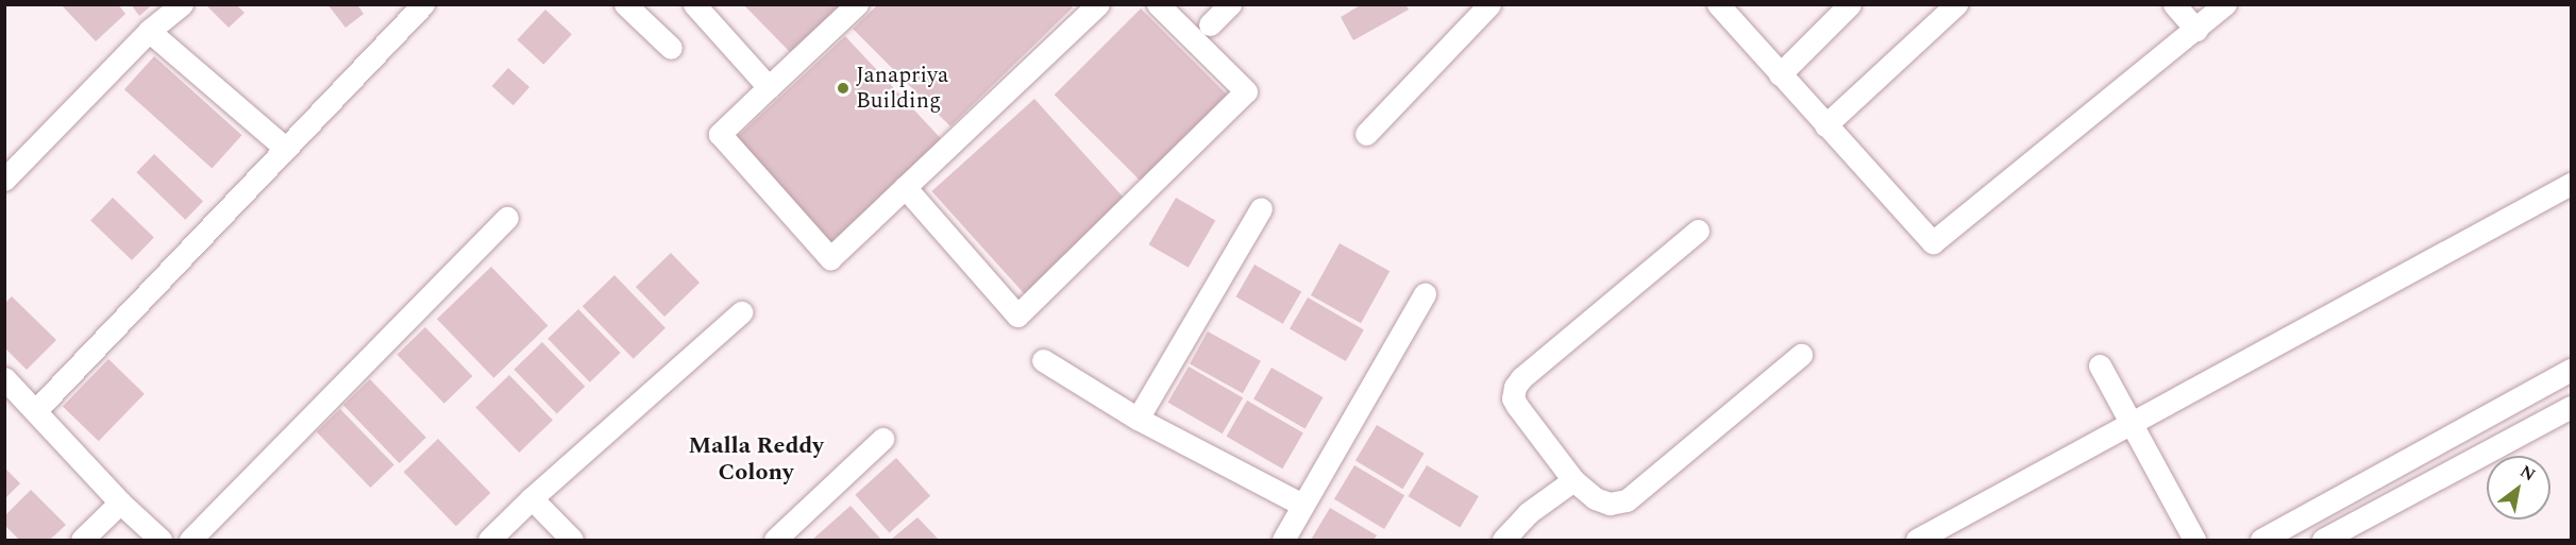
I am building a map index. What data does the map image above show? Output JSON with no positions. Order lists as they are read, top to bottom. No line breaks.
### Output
{"districts":["Malla Reddy Colony"],"places":["Janapriya Building"],"north":"top right"}
